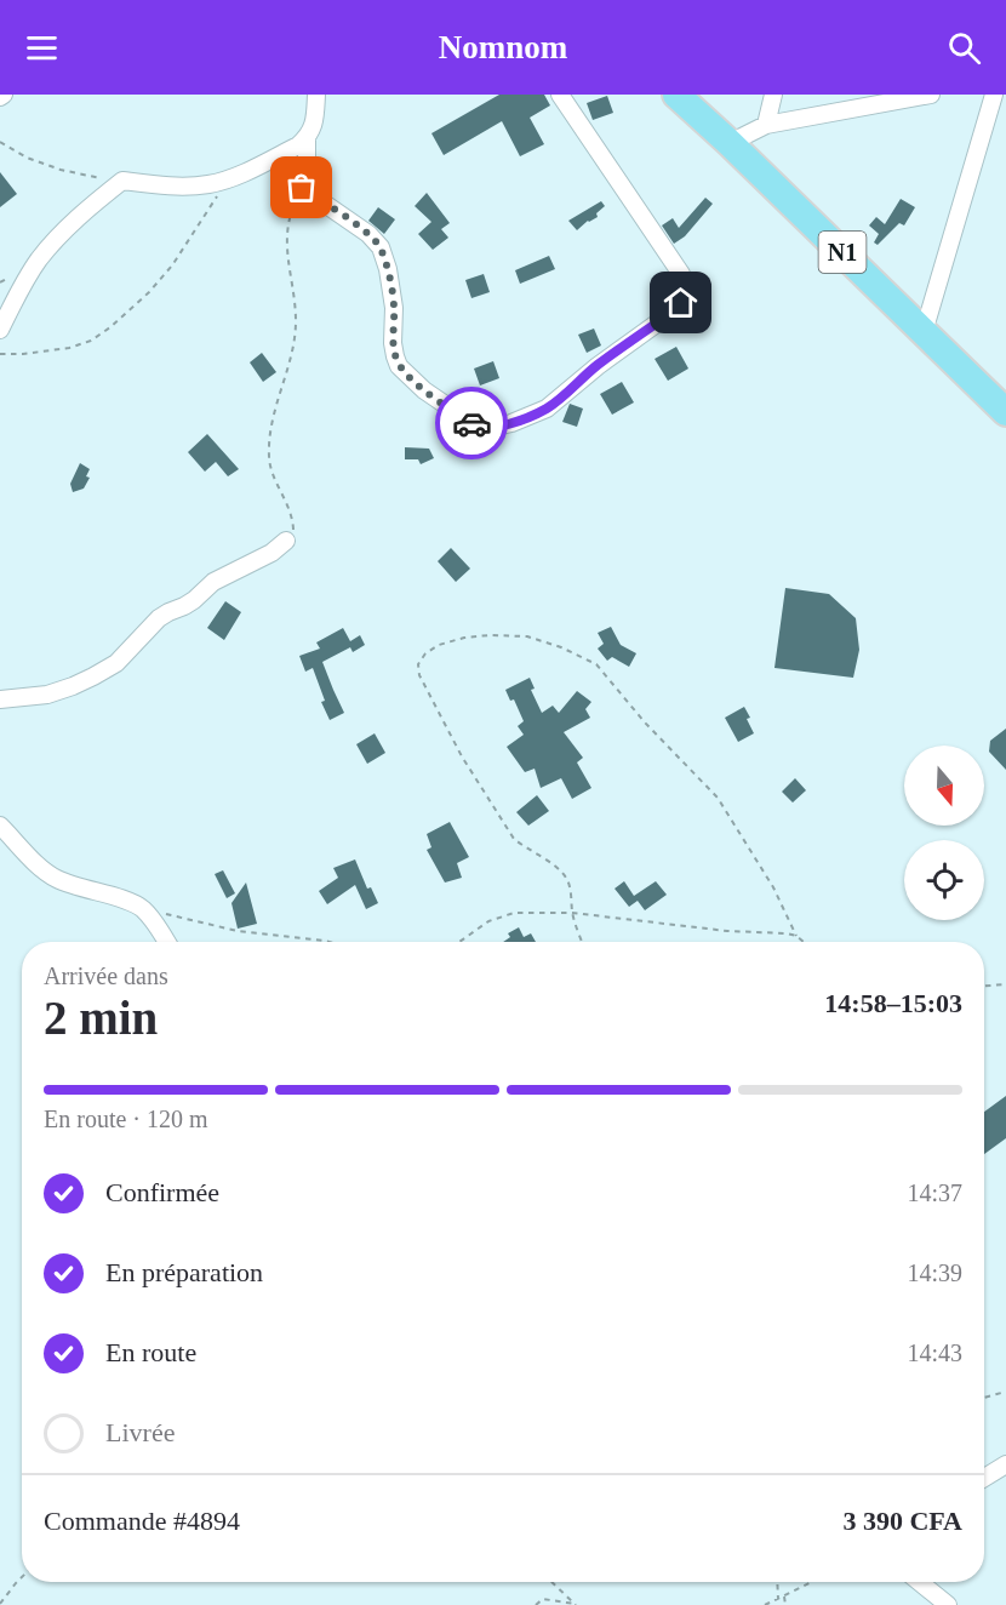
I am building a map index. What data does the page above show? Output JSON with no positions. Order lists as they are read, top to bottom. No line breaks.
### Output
{"streets":{"highway":["N1"]},"north":"bottom","page":{"header":"Nomnom","heading":["2 min","Arrivée dans","14:58–15:03"],"panel":["Commande #4894","3 390 CFA"],"bar":"En route · 120 m","list":[["Confirmée","14:37"],["En préparation","14:39"],["En route","14:43"],"Livrée"]}}
